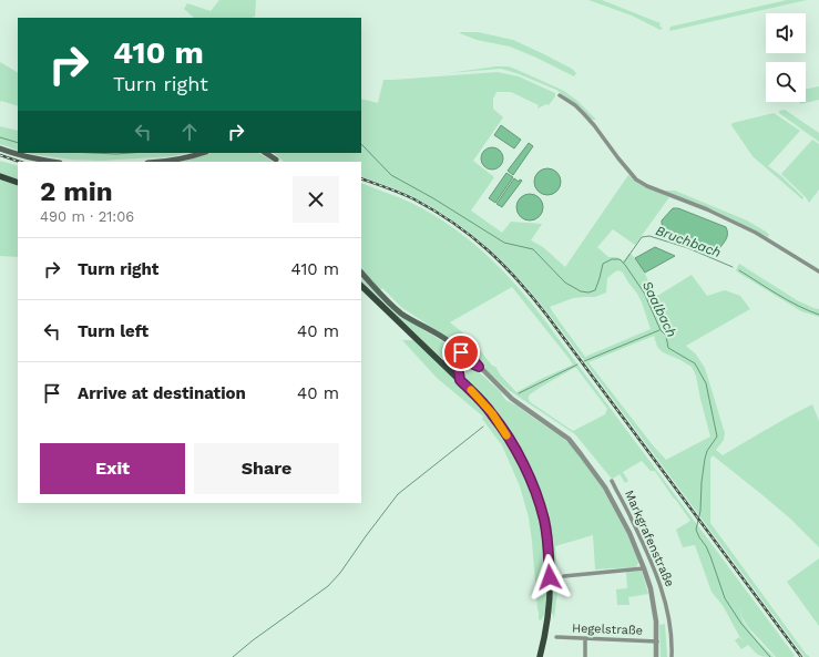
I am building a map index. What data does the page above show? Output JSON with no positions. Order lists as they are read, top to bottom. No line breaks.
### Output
{"streets":{"street":["Markgrafenstraße","Hegelstraße"]},"crossings":[["Markgrafenstraße","Hegelstraße"]],"water":["Bruchbach","Saalbach"],"page":{"turn":["410 m","Turn right"],"heading":["2 min","490 m · 21:06"],"list":[{"name":"Turn right","value":"410 m"},{"name":"Turn left","value":"40 m"},{"name":"Arrive at destination","value":"40 m"}],"buttons":["Exit","Share"]}}
